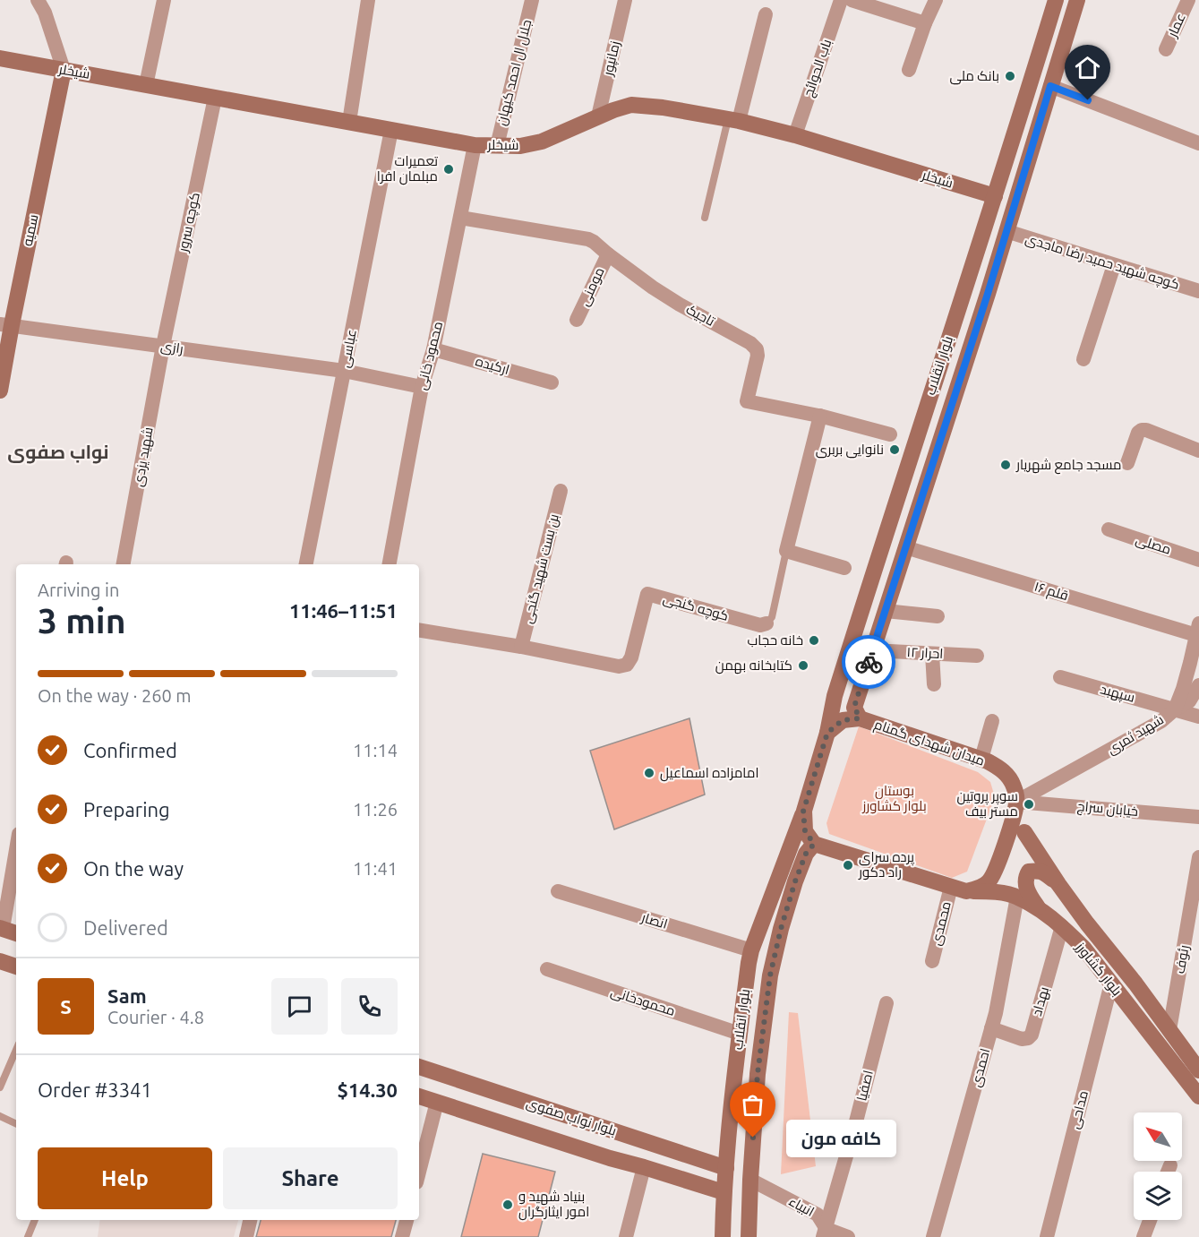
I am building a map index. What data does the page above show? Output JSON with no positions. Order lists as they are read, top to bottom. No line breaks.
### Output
{"streets":{"main road":["شیخلر","سمیه","بلوار انقلاب","میدان شهدای گمنام","بلوار کشاورز","بلوار نواب صفوی"],"street":["عمار","زمانپور","باب الحوائج","جلال ال احمد کیهان","کوچه سرور","کوچه شهید حمید رضا ماجدی","مومنی","تاجیک","رازی","عباسی","محمود خانی","ارکیده","شهید یزدی","مصلی","بن بست شهید گنجی","قلم ۱۶","کوچه گنجی","احرار ۱۲","سپهبد","شهید ثمری","خیابان سراج","انصار","محمدی","رئوف","محمودخانی","بهداد","احمدی","اصفیا","مداحی","انبیاء"]},"crossings":[["زمانپور","شیخلر"],["باب الحوائج","شیخلر"],["شیخلر","جلال ال احمد کیهان"],["شیخلر","کوچه سرور"],["شیخلر","سمیه"],["شیخلر","عباسی"],["شیخلر","محمود خانی"],["شیخلر","بلوار انقلاب"],["کوچه سرور","رازی"],["کوچه سرور","شهید یزدی"],["سمیه","رازی"],["کوچه شهید حمید رضا ماجدی","بلوار انقلاب"],["مومنی","تاجیک"],["تاجیک","محمود خانی"],["رازی","عباسی"],["رازی","محمود خانی"],["رازی","شهید یزدی"],["محمود خانی","ارکیده"],["بلوار انقلاب","قلم ۱۶"],["بلوار انقلاب","احرار ۱۲"],["بلوار انقلاب","میدان شهدای گمنام"],["بلوار انقلاب","انصار"],["بلوار انقلاب","محمودخانی"],["بلوار انقلاب","بلوار نواب صفوی"],["بلوار انقلاب","انبیاء"],["بن بست شهید گنجی","کوچه گنجی"],["قلم ۱۶","شهید ثمری"],["سپهبد","شهید ثمری"],["شهید ثمری","میدان شهدای گمنام"],["شهید ثمری","خیابان سراج"],["میدان شهدای گمنام","خیابان سراج"],["محمدی","بلوار کشاورز"],["رئوف","بلوار کشاورز"],["بلوار کشاورز","بهداد"],["بلوار کشاورز","احمدی"],["بلوار کشاورز","مداحی"],["بهداد","احمدی"],["اصفیا","انبیاء"]],"districts":["نواب صفوی"],"parks":["بوستان بلوار کشاورز"],"places":["بانک ملی","تعمیرات مبلمان افرا","نانوایی بربری","مسجد جامع شهریار","خانه حجاب","کتابخانه بهمن","امامزاده اسماعیل","سوپر پروتین مستر بیف","پرده سرای راد دکور","کافه مون","بنیاد شهید و امور ایثارگران"],"north":"top left","page":{"heading":["3 min","Arriving in","11:46–11:51"],"panel":["Sam","Courier · 4.8","Order #3341","$14.30"],"bar":"On the way · 260 m","list":[["Confirmed","11:14"],["Preparing","11:26"],["On the way","11:41"],"Delivered"],"round":"S","bubble":"کافه مون","buttons":["Help","Share"]}}
